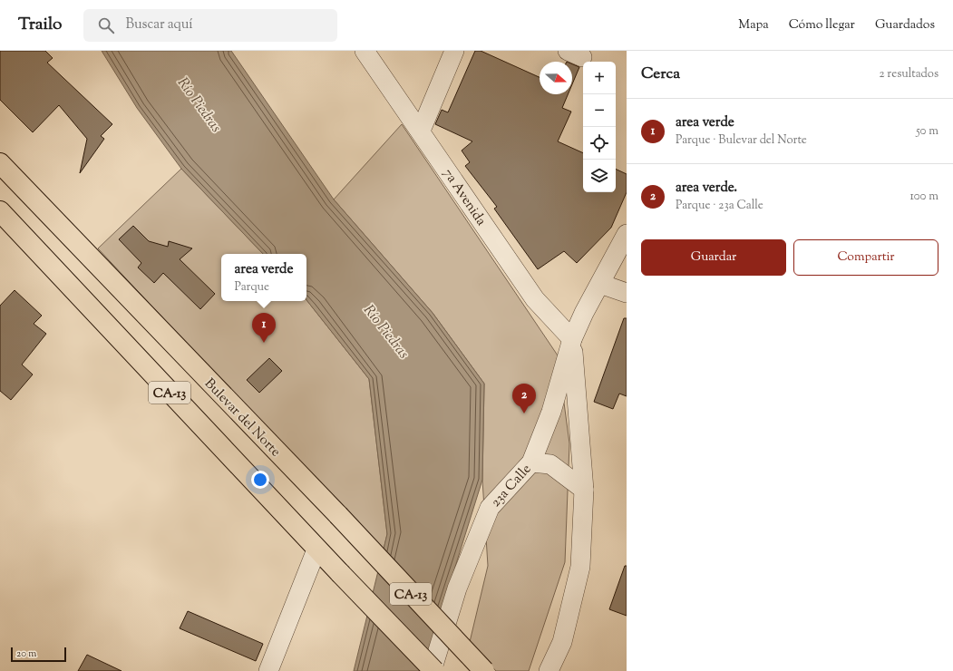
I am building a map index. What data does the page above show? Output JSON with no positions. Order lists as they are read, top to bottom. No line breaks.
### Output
{"streets":{"highway":["CA-13","Bulevar del Norte"],"street":["7a Avenida","23a Calle"]},"crossings":[["7a Avenida","23a Calle"],["CA-13","23a Calle"]],"water":["Río Piedras"],"scale_bar":"20 m","north":"right","page":{"header":"Trailo","search":"Buscar aquí","nav":["Mapa","Cómo llegar","Guardados"],"heading":["Cerca","2 resultados"],"map_buttons":["+","−"],"list":[{"mark":"1","name":"area verde","note":"Parque · Bulevar del Norte","value":"50 m"},{"mark":"2","name":"area verde.","note":"Parque · 23a Calle","value":"100 m"}],"buttons":["Guardar","Compartir"],"popup":["area verde","Parque"],"pins":["1","2"],"scale":"20 m"}}
